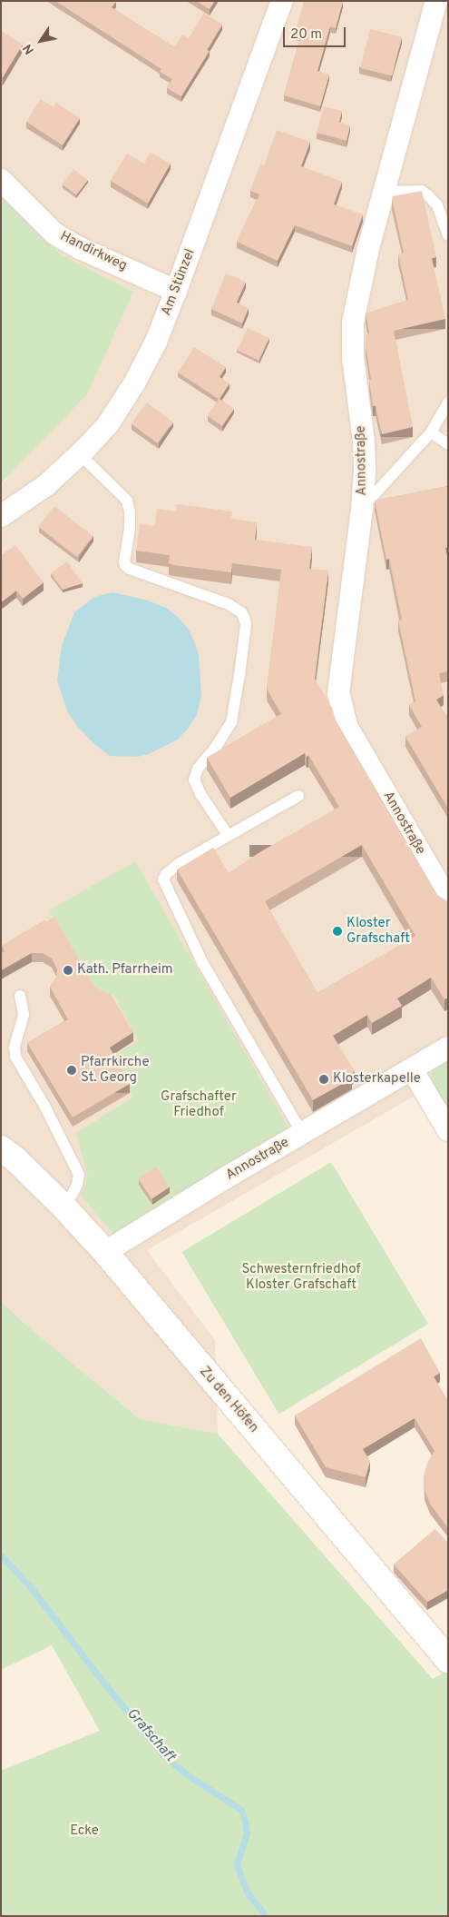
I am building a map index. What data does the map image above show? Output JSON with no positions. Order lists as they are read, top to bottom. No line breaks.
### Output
{"streets":{"street":["Handirkweg","Am Stünzel","Annostraße","Zu den Höfen"]},"crossings":[["Handirkweg","Am Stünzel"],["Annostraße","Zu den Höfen"]],"water":["Grafschaft"],"parks":["Grafschafter Friedhof","Schwesternfriedhof Kloster Grafschaft","Ecke"],"places":["Kloster Grafschaft","Kath. Pfarrheim","Pfarrkirche St. Georg","Klosterkapelle"],"scale_bar":"20 m","north":"bottom left"}
